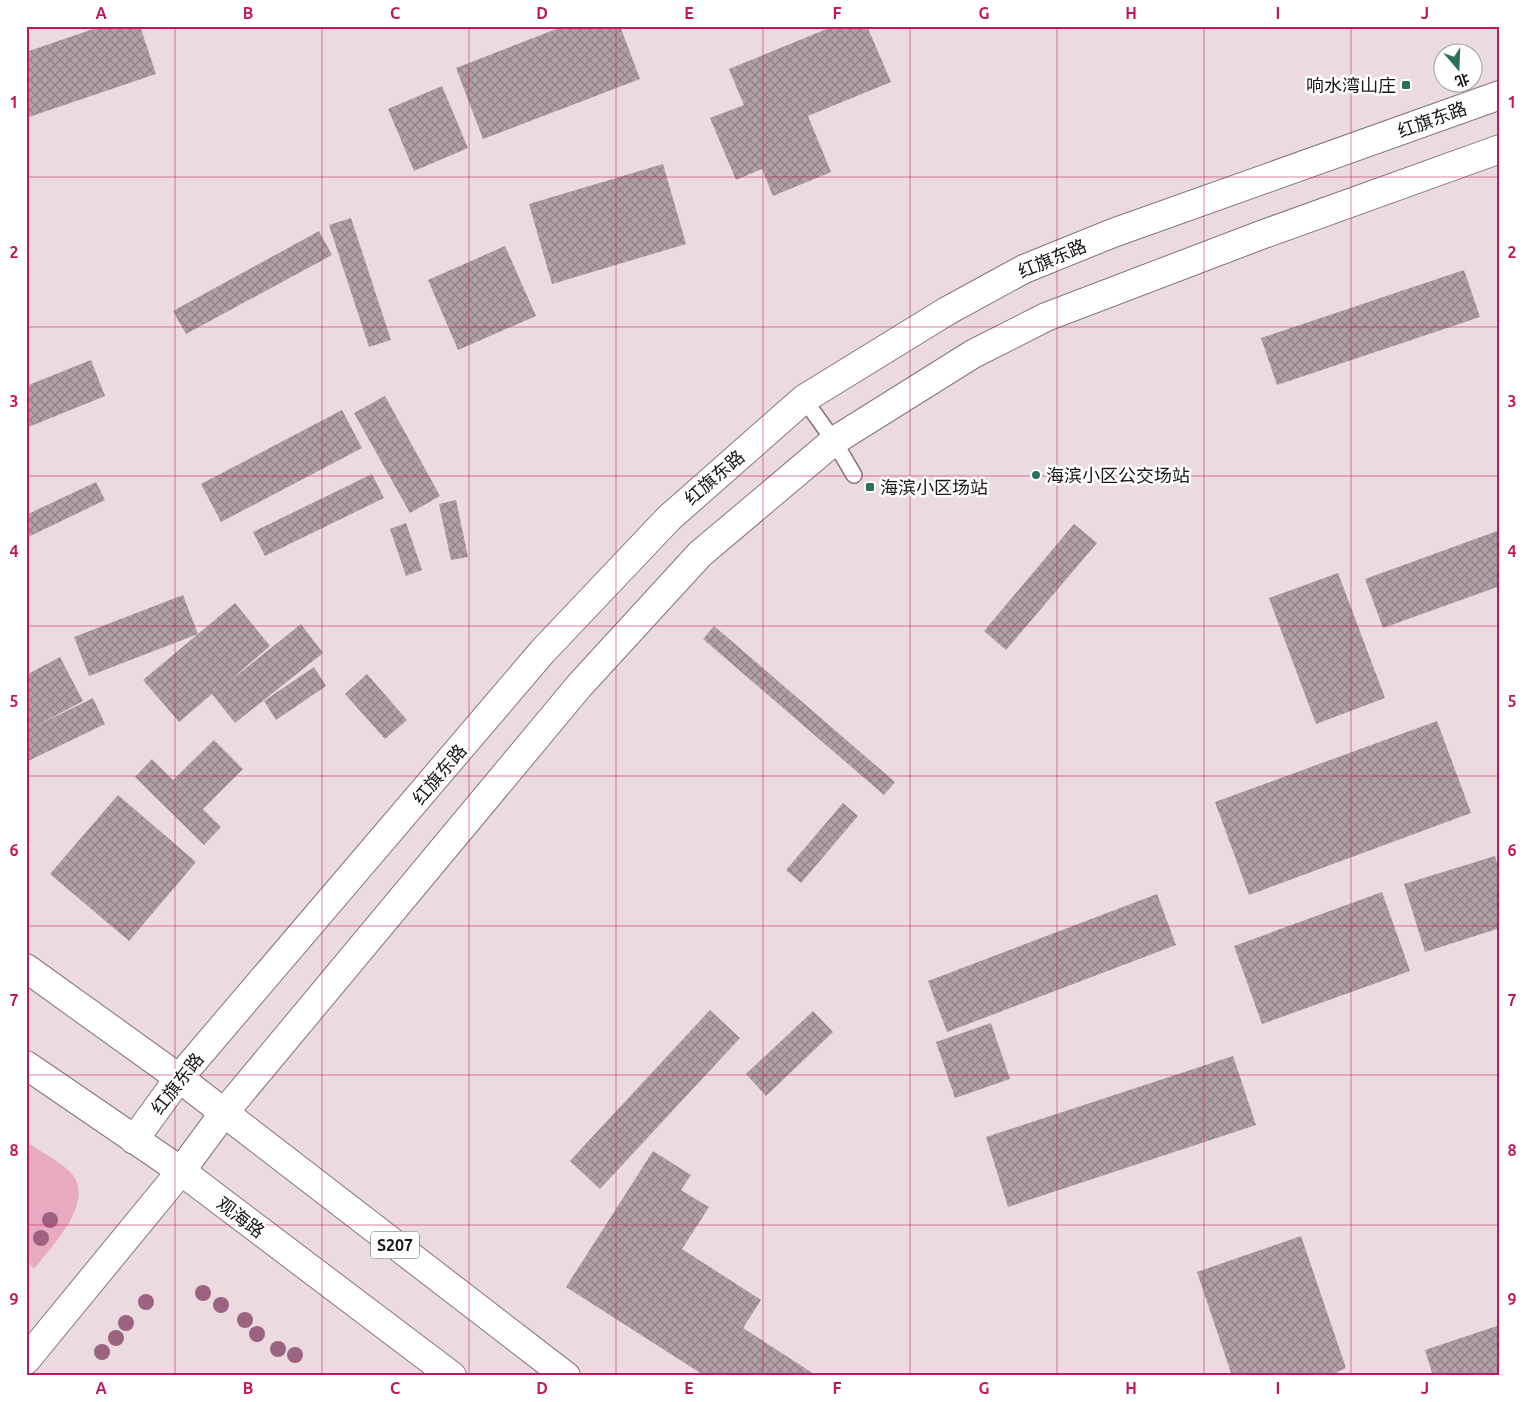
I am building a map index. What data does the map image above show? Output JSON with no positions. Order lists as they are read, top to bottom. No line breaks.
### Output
{"streets":{"main road":["红旗东路","观海路","S207"]},"crossings":[["红旗东路","观海路"],["红旗东路","S207"]],"places":{"transit":["响水湾山庄","海滨小区场站"],"other":["海滨小区公交场站"]},"north":"bottom","grid":{"columns":["A","B","C","D","E","F","G","H","I","J"],"rows":["1","2","3","4","5","6","7","8","9"]}}
